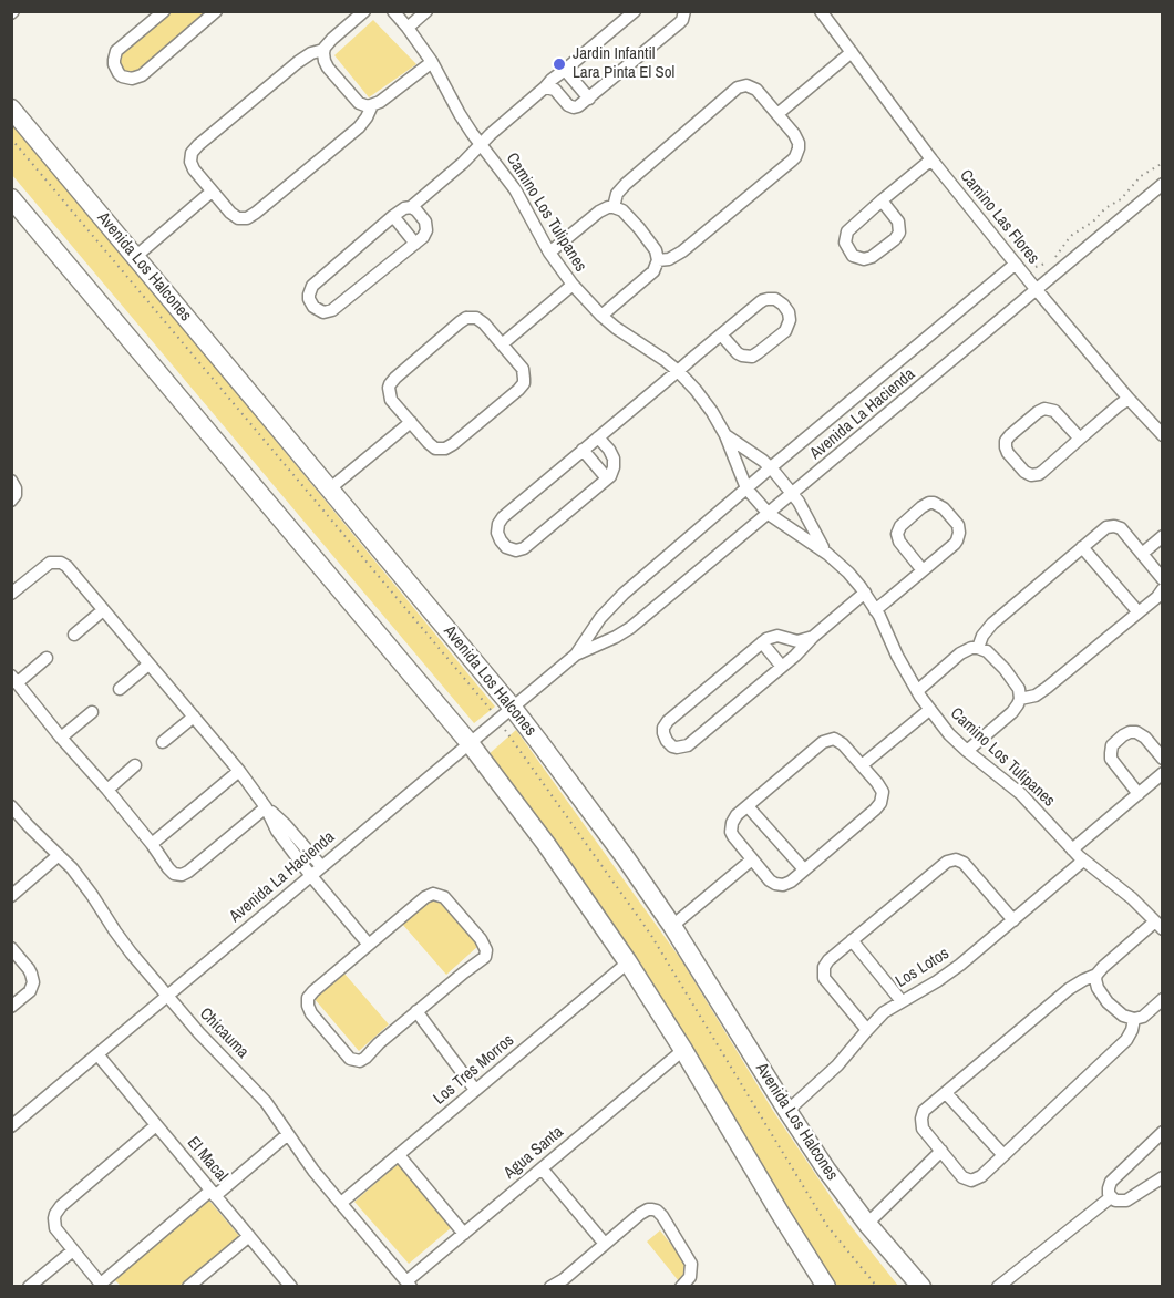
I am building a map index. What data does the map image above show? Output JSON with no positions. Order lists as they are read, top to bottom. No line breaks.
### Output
{"streets":{"street":["Camino Los Tulipanes","Camino Las Flores","Avenida Los Halcones","Avenida La Hacienda","Los Lotos","Chicauma","Los Tres Morros","Agua Santa","El Macal"]},"crossings":[["Camino Los Tulipanes","Avenida La Hacienda"],["Camino Los Tulipanes","Los Lotos"],["Camino Las Flores","Avenida La Hacienda"],["Avenida Los Halcones","Avenida La Hacienda"],["Avenida Los Halcones","Los Lotos"],["Avenida La Hacienda","Chicauma"],["Avenida La Hacienda","El Macal"],["Chicauma","Los Tres Morros"],["Chicauma","Agua Santa"]],"places":["Jardin Infantil Lara Pinta El Sol"]}
